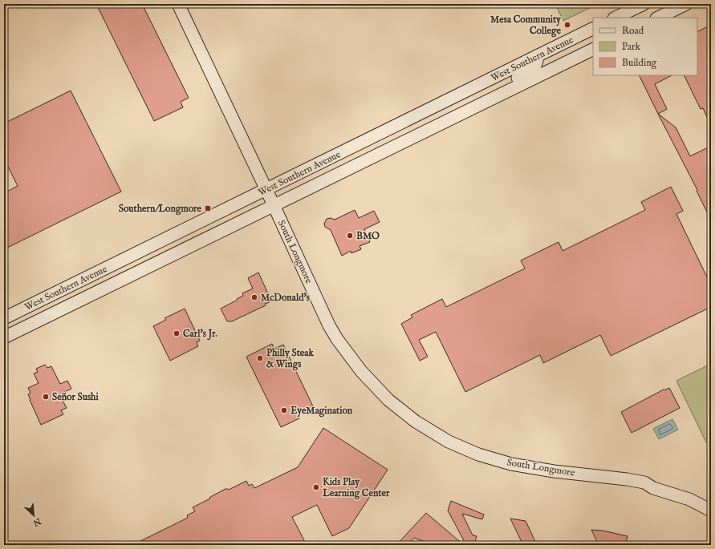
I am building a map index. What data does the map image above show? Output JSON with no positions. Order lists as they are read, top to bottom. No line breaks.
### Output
{"streets":{"main road":["West Southern Avenue","South Longmore"]},"crossings":[["West Southern Avenue","South Longmore"]],"places":{"other":["Mesa Community College","BMO","McDonald's","Carl's Jr.","Philly Steak & Wings","Señor Sushi","EyeMagination","Kids Play Learning Center"],"transit":["Southern/Longmore"]},"legend":["Road","Park","Building"],"north":"bottom right"}
